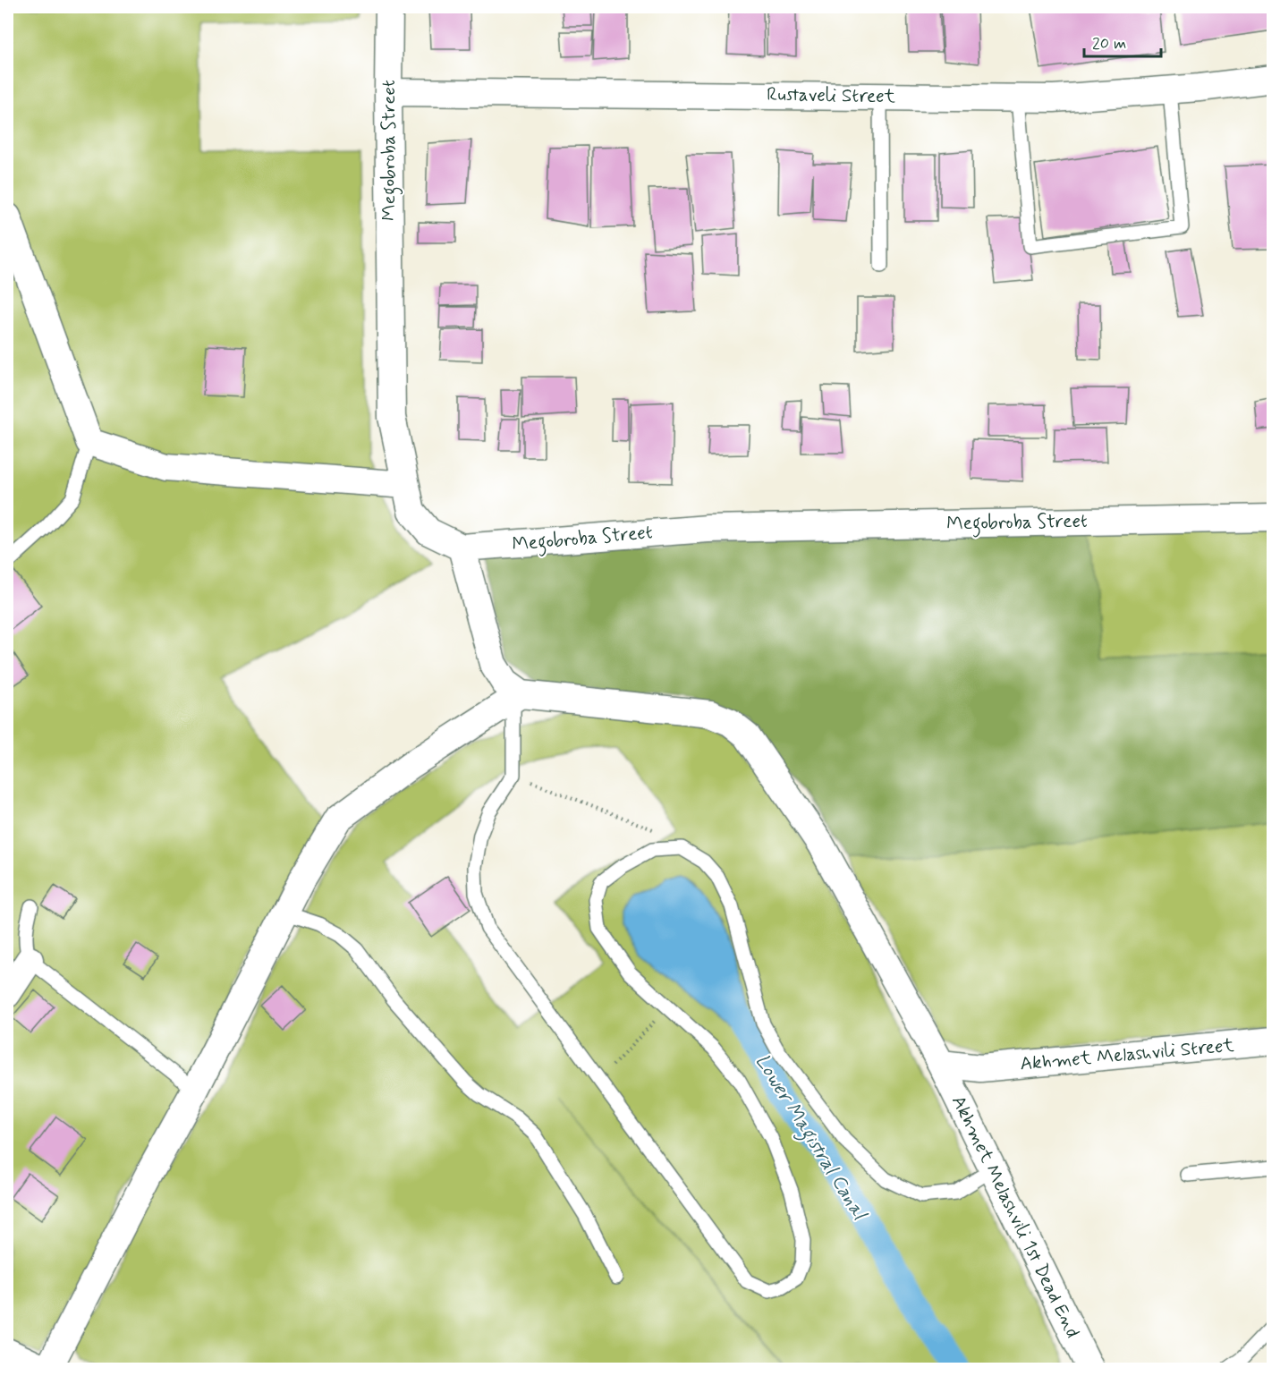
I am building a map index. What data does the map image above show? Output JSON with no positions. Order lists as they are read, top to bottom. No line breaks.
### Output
{"streets":{"street":["Rustaveli Street","Megobroba Street","Akhmet Melashvili Street","Akhmet Melashvili 1st Dead End"]},"crossings":[["Rustaveli Street","Megobroba Street"],["Akhmet Melashvili Street","Akhmet Melashvili 1st Dead End"]],"water":["Lower Magistral Canal"],"scale_bar":"20 m"}
